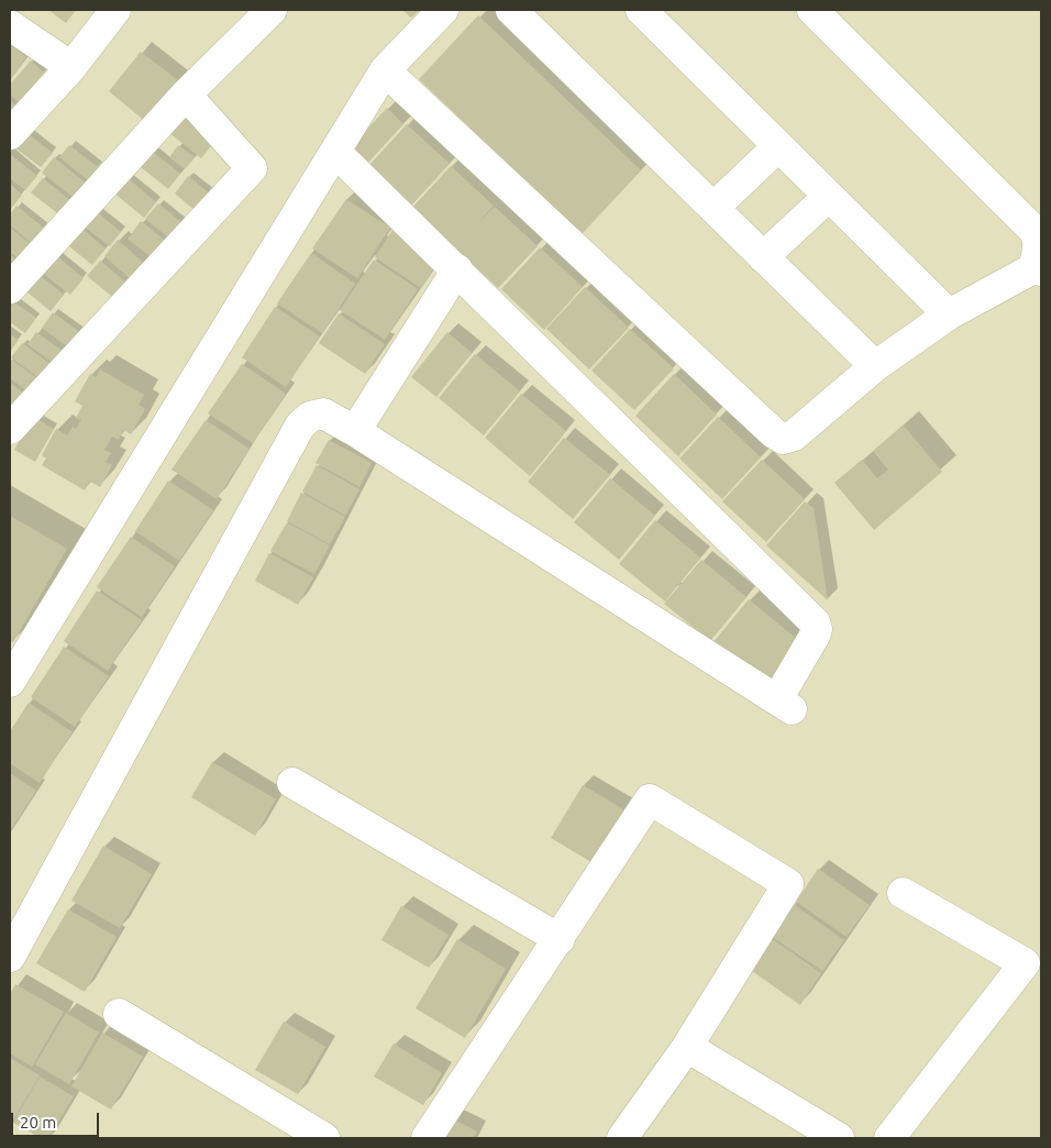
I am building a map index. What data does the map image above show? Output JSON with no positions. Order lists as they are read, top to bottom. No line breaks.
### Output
{"scale_bar":"20 m"}
